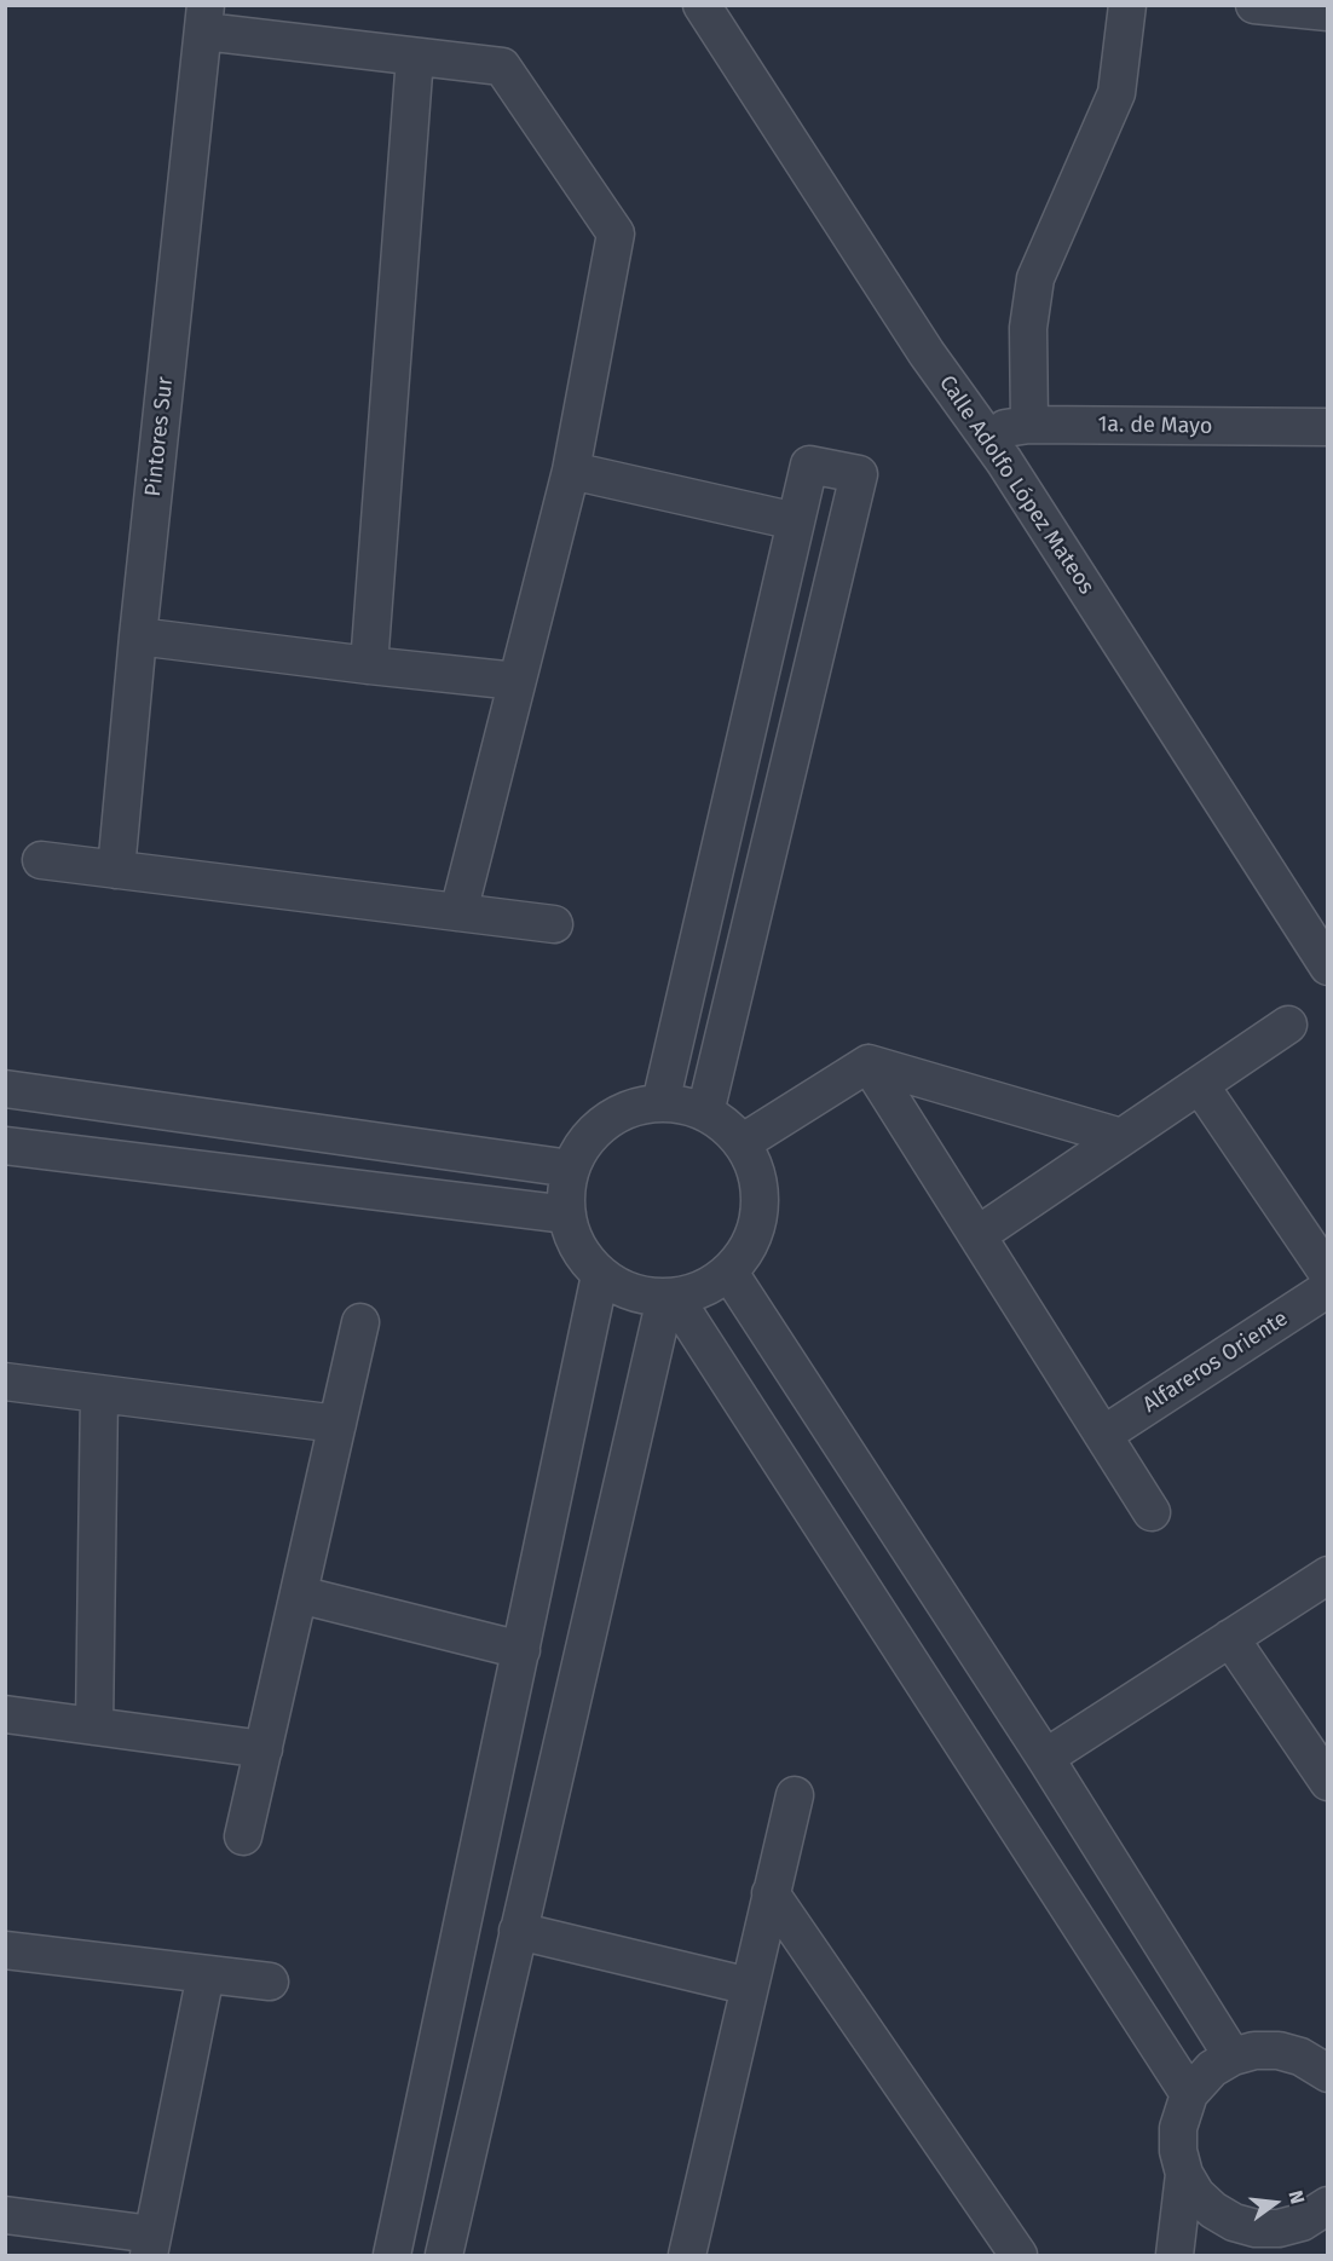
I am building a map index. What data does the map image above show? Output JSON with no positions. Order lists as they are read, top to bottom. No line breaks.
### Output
{"streets":{"street":["1a. de Mayo","Pintores Sur","Calle Adolfo López Mateos","Alfareros Oriente"]},"crossings":[["1a. de Mayo","Calle Adolfo López Mateos"]],"north":"right"}
